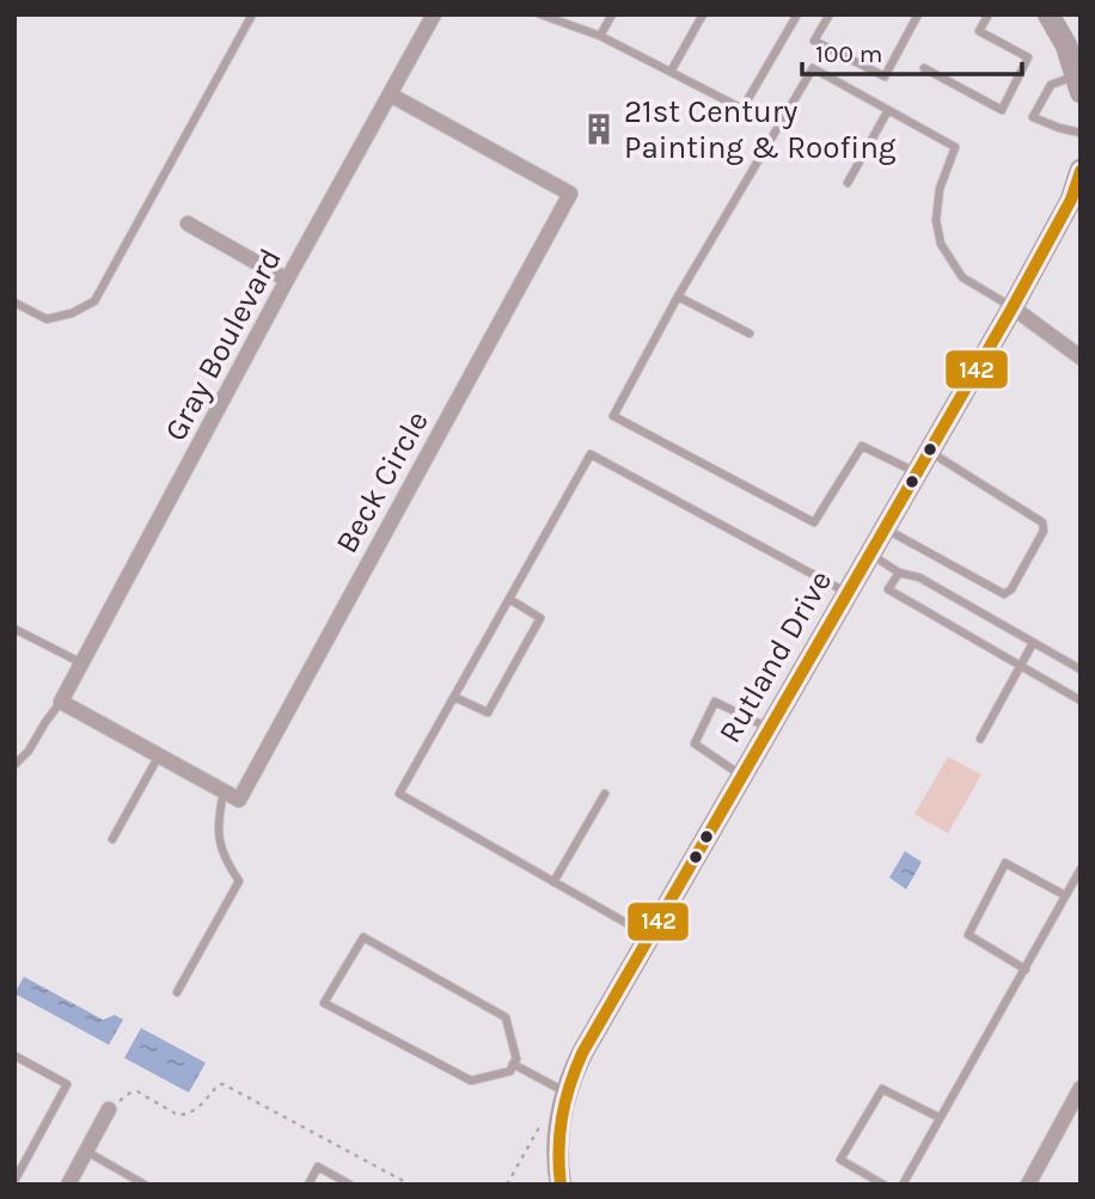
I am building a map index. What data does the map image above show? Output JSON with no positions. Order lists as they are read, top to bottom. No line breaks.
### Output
{"streets":{"street":["Gray Boulevard","Beck Circle","Rutland Drive"]},"crossings":[["Gray Boulevard","Beck Circle"]],"places":{"building":["21st Century Painting & Roofing"]},"lines":["transit line 142"],"scale_bar":"100 m"}
